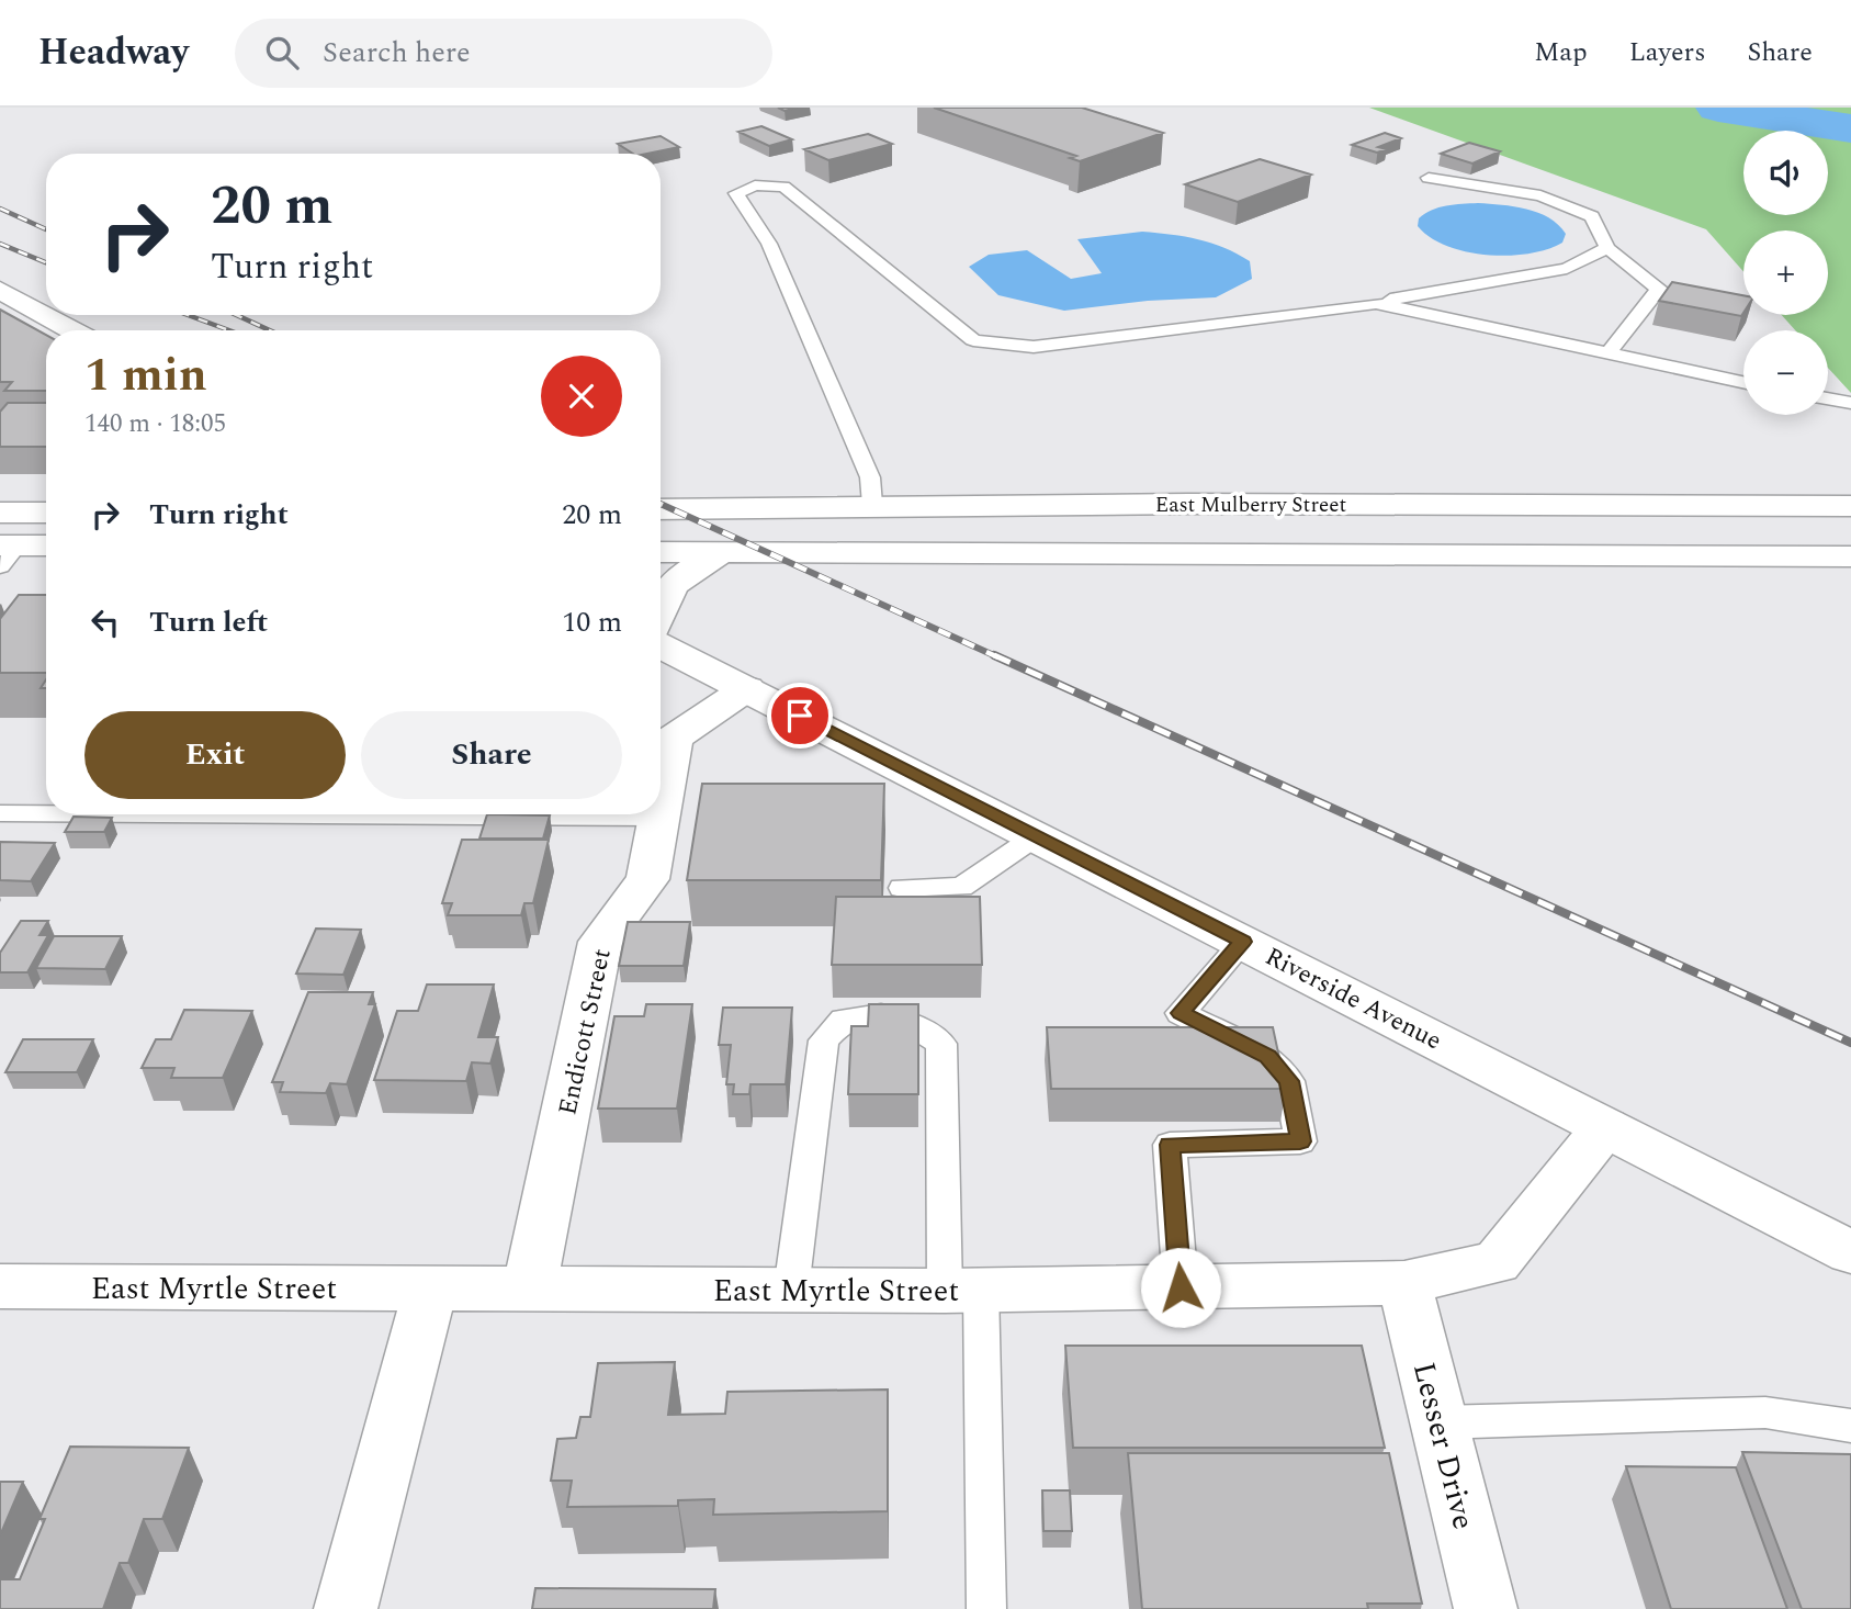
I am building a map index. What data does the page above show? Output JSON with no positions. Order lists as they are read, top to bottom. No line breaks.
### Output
{"streets":{"main road":["East Mulberry Street","Riverside Avenue","Endicott Street","East Myrtle Street","Lesser Drive"]},"crossings":[["Riverside Avenue","Endicott Street"],["Riverside Avenue","East Myrtle Street"],["Endicott Street","East Myrtle Street"],["East Myrtle Street","Lesser Drive"]],"page":{"header":"Headway","search":"Search here","nav":["Map","Layers","Share"],"map_buttons":["+","−"],"turn":["20 m","Turn right"],"heading":["1 min","140 m · 18:05"],"list":[{"name":"Turn right","value":"20 m"},{"name":"Turn left","value":"10 m"}],"buttons":["Exit","Share"]}}
